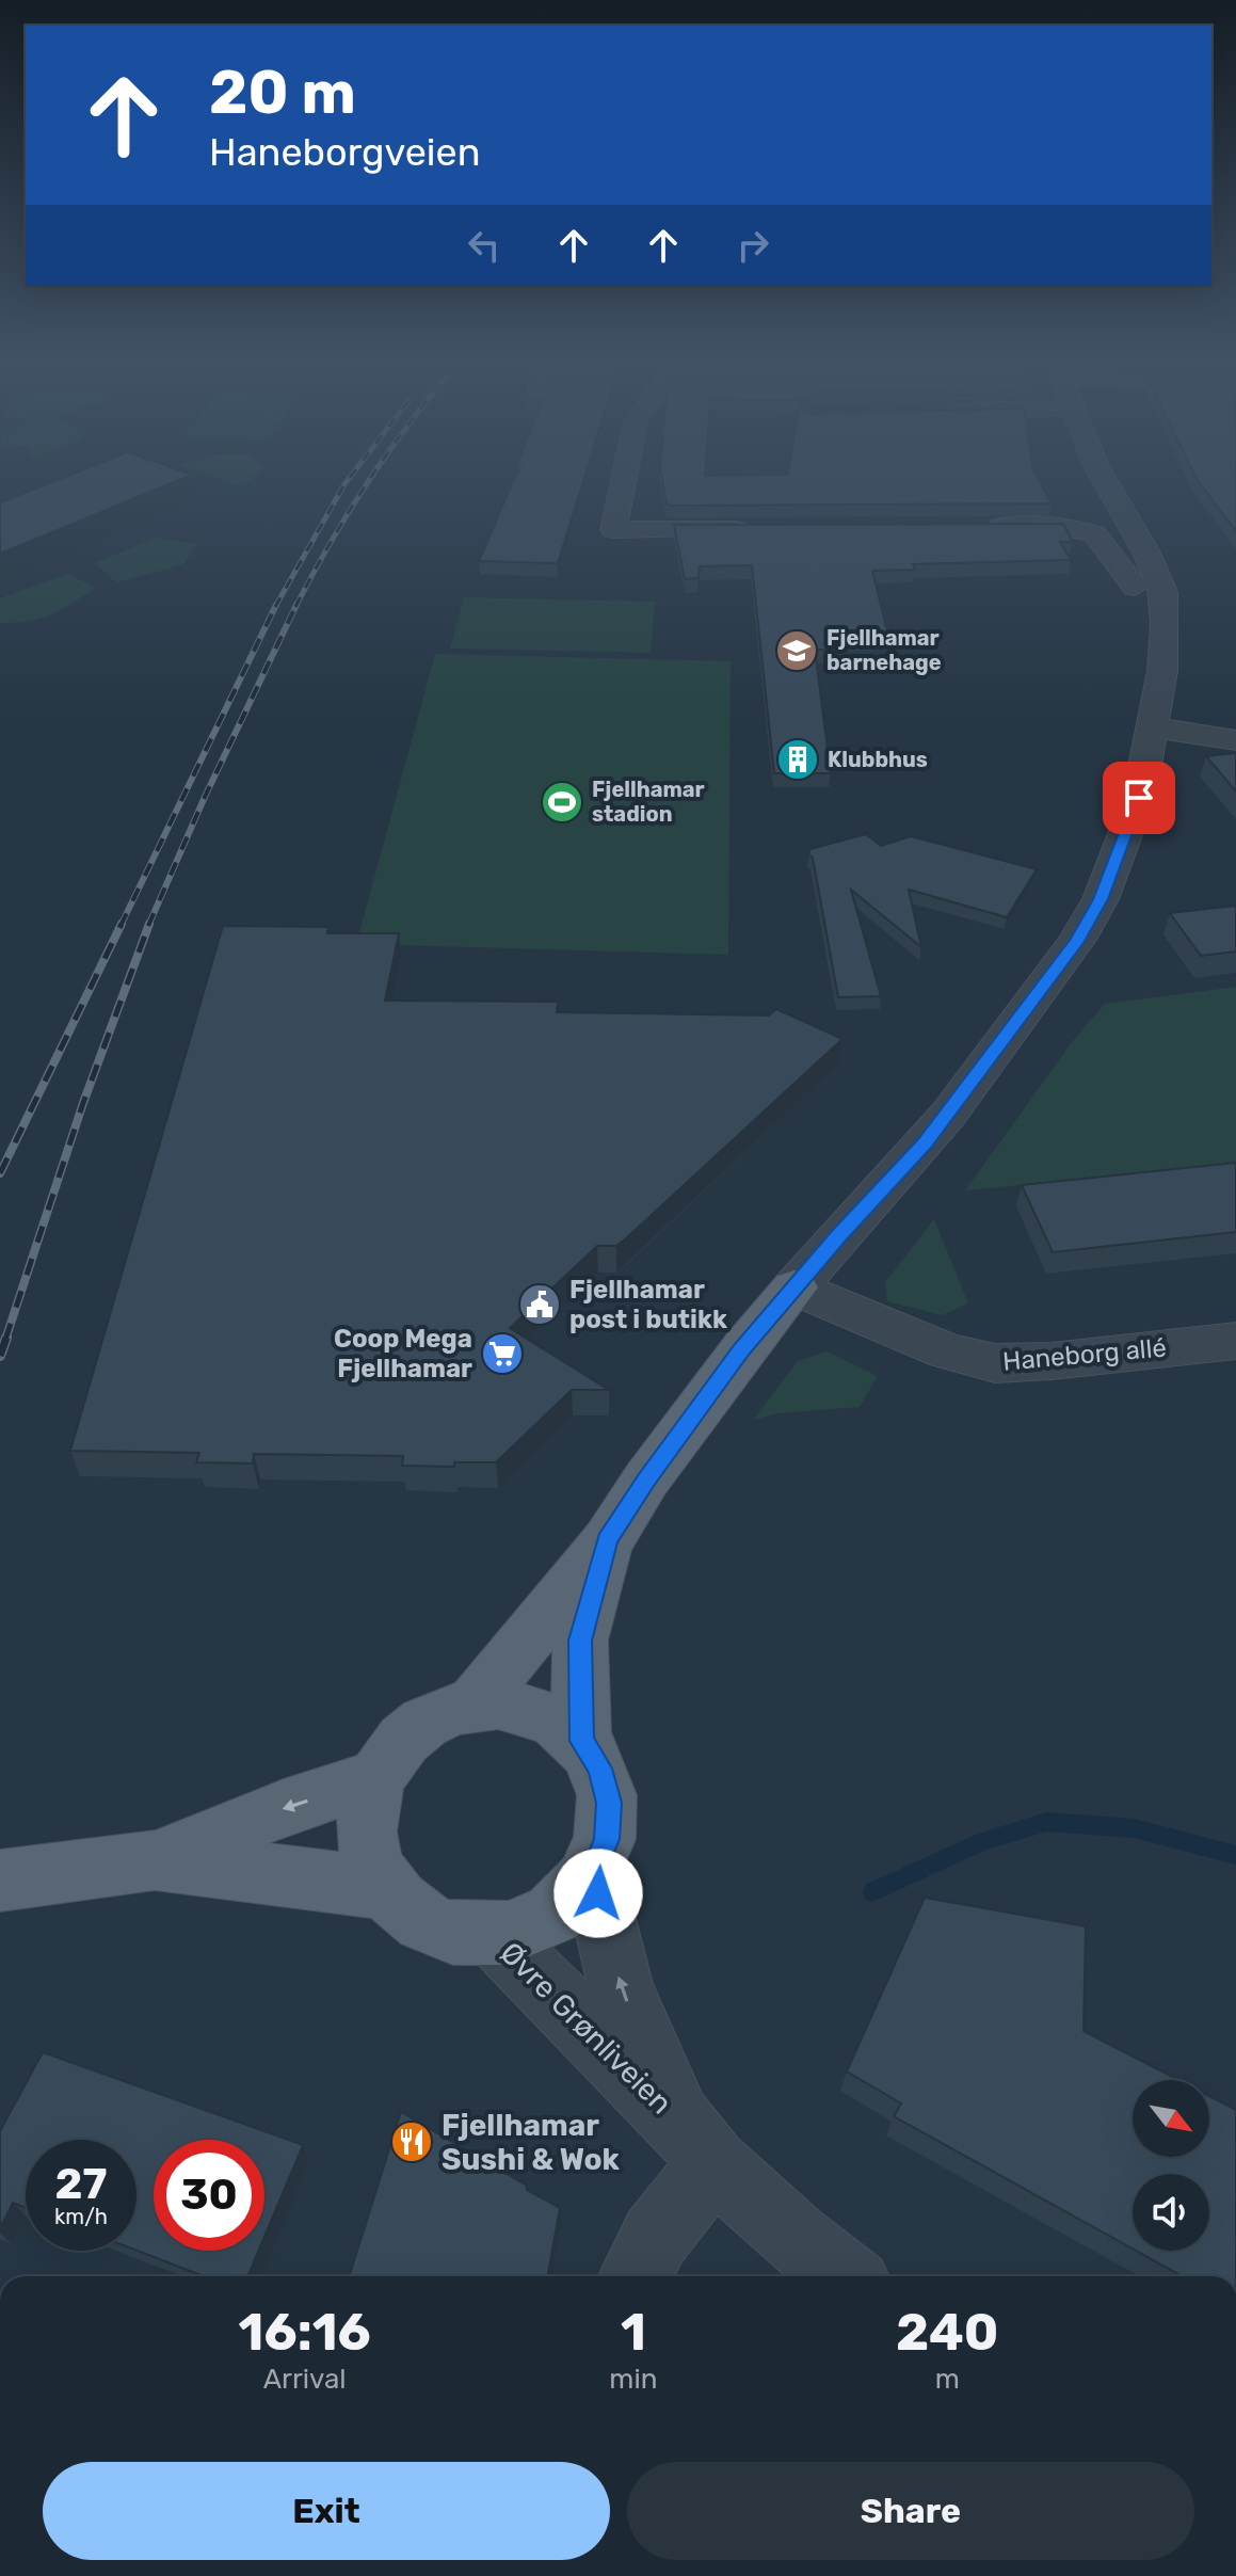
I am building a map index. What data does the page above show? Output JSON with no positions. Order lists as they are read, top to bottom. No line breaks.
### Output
{"streets":{"street":["Haneborg allé","Øvre Grønliveien"]},"places":{"school or university":["Fjellhamar barnehage"],"building":["Klubbhus"],"sports":["Fjellhamar stadion"],"public building":["Fjellhamar post i butikk"],"supermarket":["Coop Mega Fjellhamar"],"restaurant":["Fjellhamar Sushi & Wok"]},"north":"bottom right","page":{"turn":["20 m","Haneborgveien"],"speed":"27 km/h","limit":"30","eta":["16:16","Arrival","1","min","240","m"],"buttons":["Exit","Share"]}}
